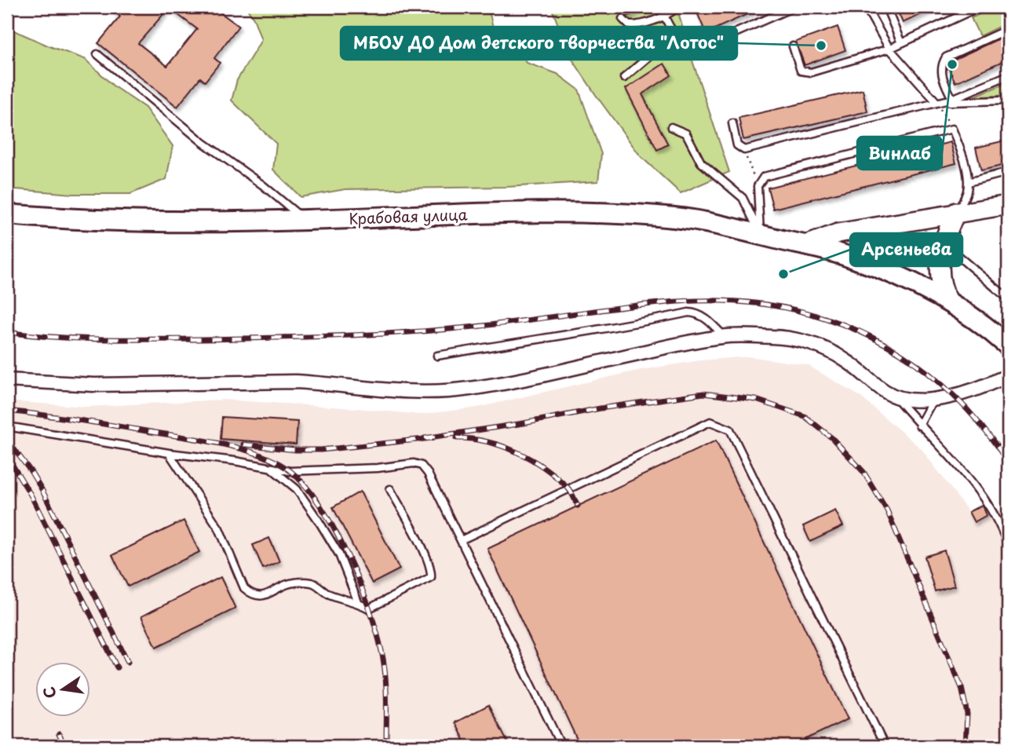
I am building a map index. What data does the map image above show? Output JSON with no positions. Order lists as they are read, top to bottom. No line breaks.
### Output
{"streets":{"main road":["Крабовая улица"]},"places":["МБОУ ДО Дом детского творчества \"Лотос\"","Винлаб","Арсеньева"],"north":"left"}
